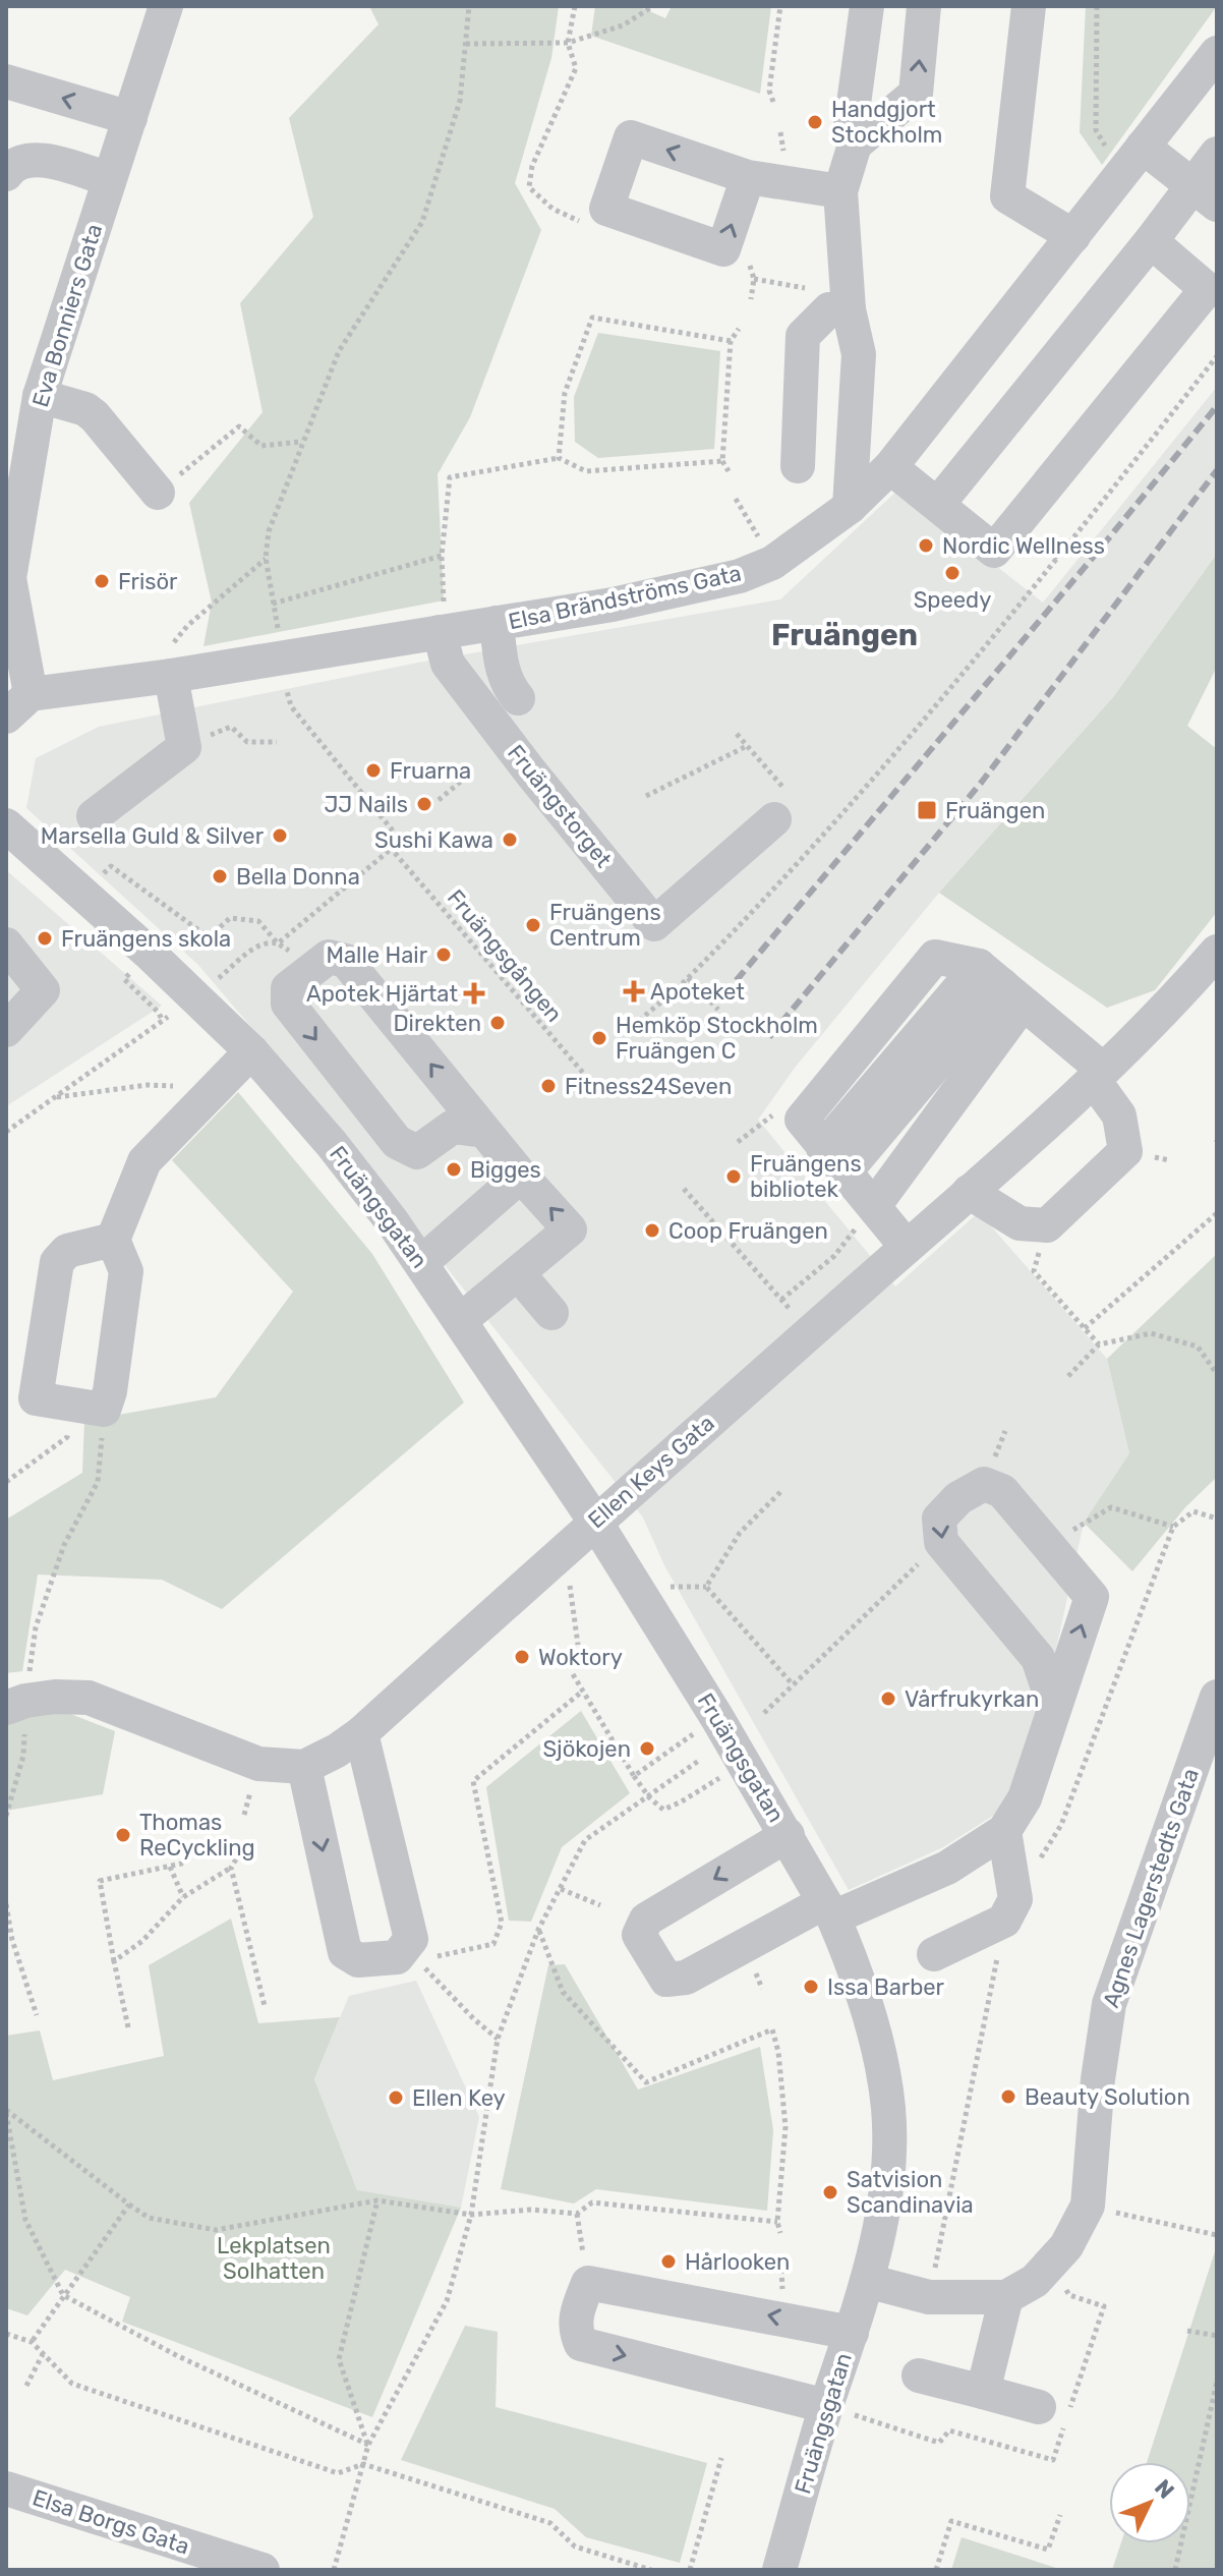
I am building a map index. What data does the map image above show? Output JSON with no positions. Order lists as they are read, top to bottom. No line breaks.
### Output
{"streets":{"street":["Eva Bonniers Gata","Elsa Brändströms Gata","Fruängstorget","Fruängsgatan","Ellen Keys Gata","Agnes Lagerstedts Gata","Elsa Borgs Gata"],"path":["Fruängsgången"]},"crossings":[["Eva Bonniers Gata","Elsa Brändströms Gata"],["Elsa Brändströms Gata","Fruängstorget"],["Fruängsgatan","Ellen Keys Gata"]],"districts":["Fruängen"],"parks":["Lekplatsen Solhatten"],"places":{"other":["Handgjort Stockholm","Nordic Wellness","Speedy","Frisör","Fruarna","JJ Nails","Marsella Guld & Silver","Sushi Kawa","Bella Donna","Fruängens Centrum","Fruängens skola","Malle Hair","Direkten","Hemköp Stockholm Fruängen C","Fitness24Seven","Bigges","Fruängens bibliotek","Coop Fruängen","Woktory","Vårfrukyrkan","Sjökojen","Thomas ReCyckling","Issa Barber","Beauty Solution","Ellen Key","Satvision Scandinavia","Hårlooken"],"transit":["Fruängen"],"health":["Apoteket","Apotek Hjärtat"]},"north":"top right"}
